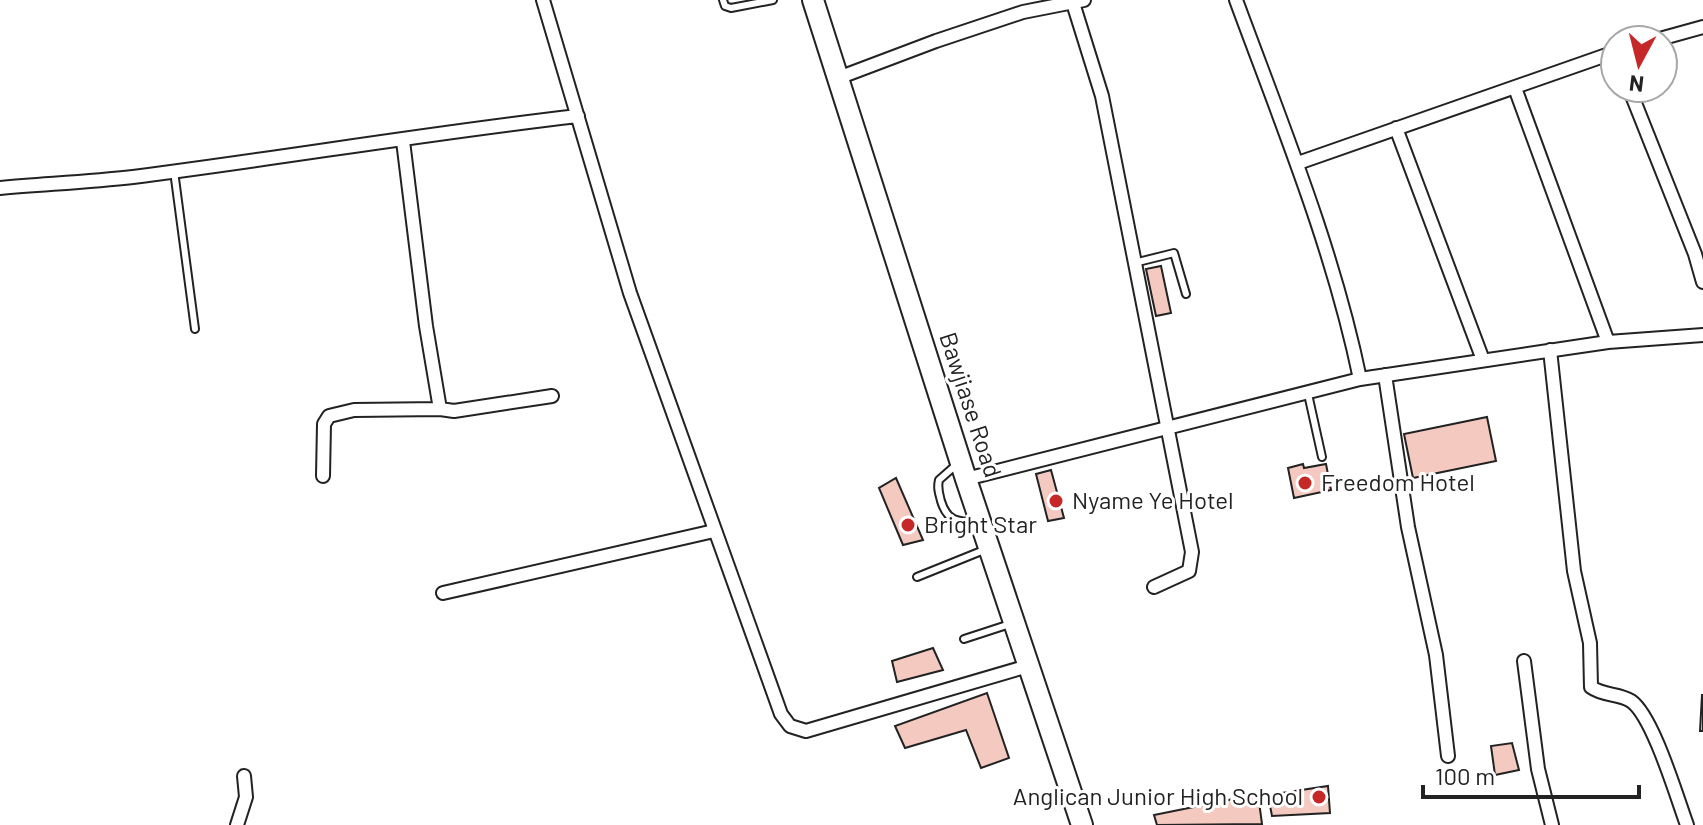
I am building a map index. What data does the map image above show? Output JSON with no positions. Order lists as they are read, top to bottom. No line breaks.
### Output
{"streets":{"main road":["Bawjiase Road"]},"places":["Freedom Hotel","Nyame Ye Hotel","Bright Star","Anglican Junior High School"],"scale_bar":"100 m","north":"bottom"}
